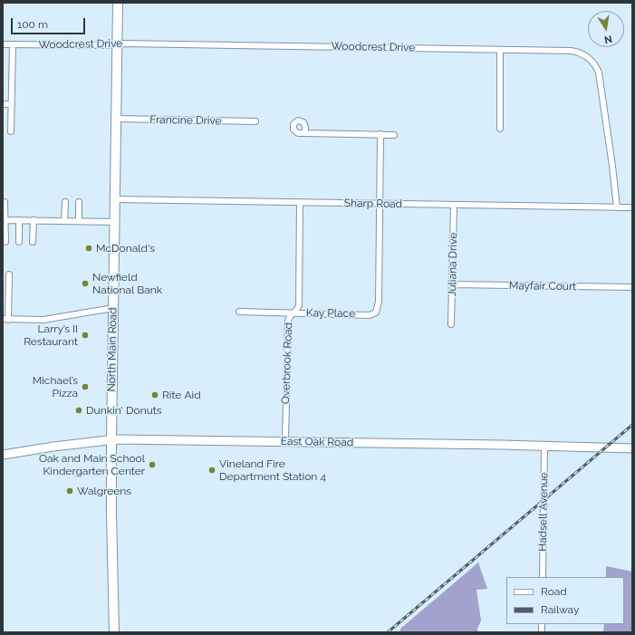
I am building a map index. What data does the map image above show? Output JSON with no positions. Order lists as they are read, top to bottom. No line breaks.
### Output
{"streets":{"main road":["North Main Road"],"street":["Woodcrest Drive","Francine Drive","Sharp Road","Juliana Drive","Mayfair Court","Kay Place","Overbrook Road","East Oak Road","Hadsell Avenue"]},"crossings":[["Woodcrest Drive","Sharp Road"],["Woodcrest Drive","North Main Road"],["Francine Drive","North Main Road"],["Sharp Road","Juliana Drive"],["Sharp Road","Kay Place"],["Sharp Road","North Main Road"],["Sharp Road","Overbrook Road"],["Juliana Drive","Mayfair Court"],["Kay Place","Overbrook Road"],["North Main Road","East Oak Road"],["Overbrook Road","East Oak Road"],["East Oak Road","Hadsell Avenue"]],"places":["McDonald's","Newfield National Bank","Larry’s II Restaurant","Michael’s Pizza","Rite Aid","Dunkin' Donuts","Oak and Main School Kindergarten Center","Vineland Fire Department Station 4","Walgreens"],"legend":["Road","Railway"],"scale_bar":"100 m","north":"bottom"}
